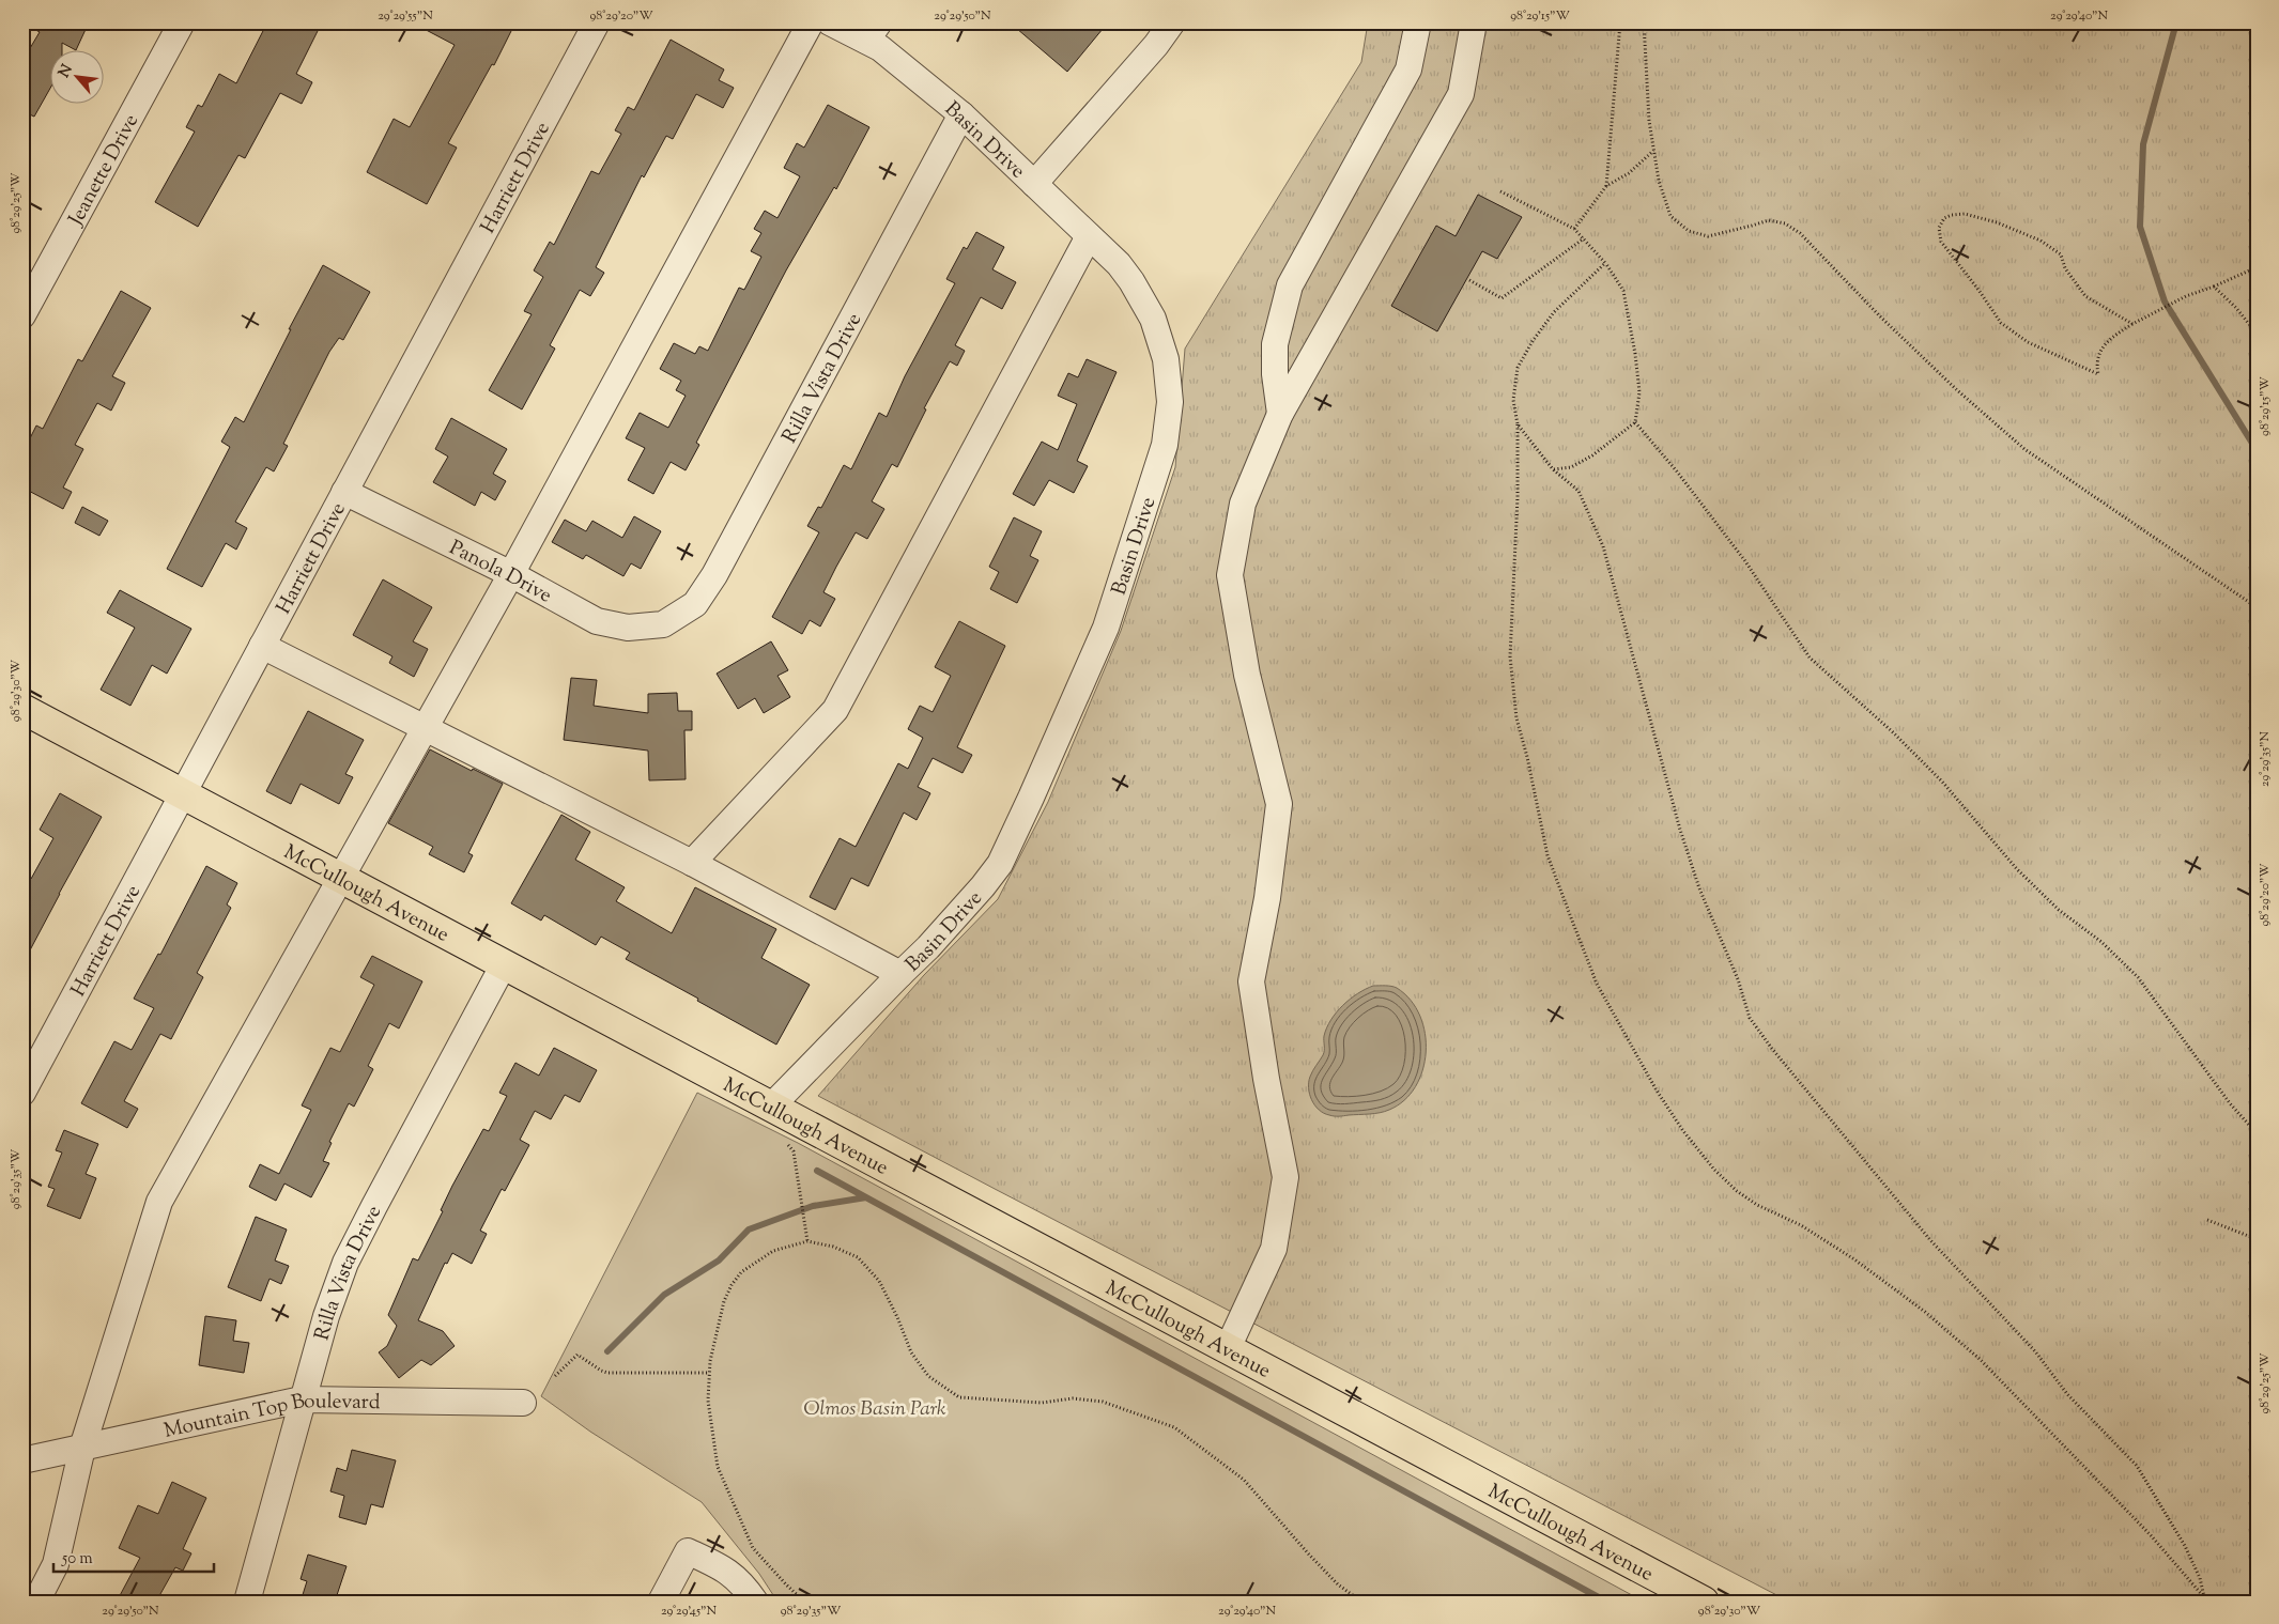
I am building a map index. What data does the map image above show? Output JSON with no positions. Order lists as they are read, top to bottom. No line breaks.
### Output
{"streets":{"main road":["McCullough Avenue"],"street":["Basin Drive","Jeanette Drive","Harriett Drive","Rilla Vista Drive","Panola Drive","Mountain Top Boulevard"]},"crossings":[["Basin Drive","Rilla Vista Drive"],["Basin Drive","McCullough Avenue"],["Harriett Drive","Panola Drive"],["Harriett Drive","McCullough Avenue"],["Rilla Vista Drive","Panola Drive"],["Rilla Vista Drive","McCullough Avenue"],["Rilla Vista Drive","Mountain Top Boulevard"]],"parks":["Olmos Basin Park"],"scale_bar":"50 m","north":"top left","coordinates":["29°29'55\"N","98°29'20\"W","29°29'50\"N","98°29'15\"W","29°29'40\"N","98°29'25\"W","98°29'30\"W","29°29'35\"N","98°29'35\"W","29°29'45\"N"]}
